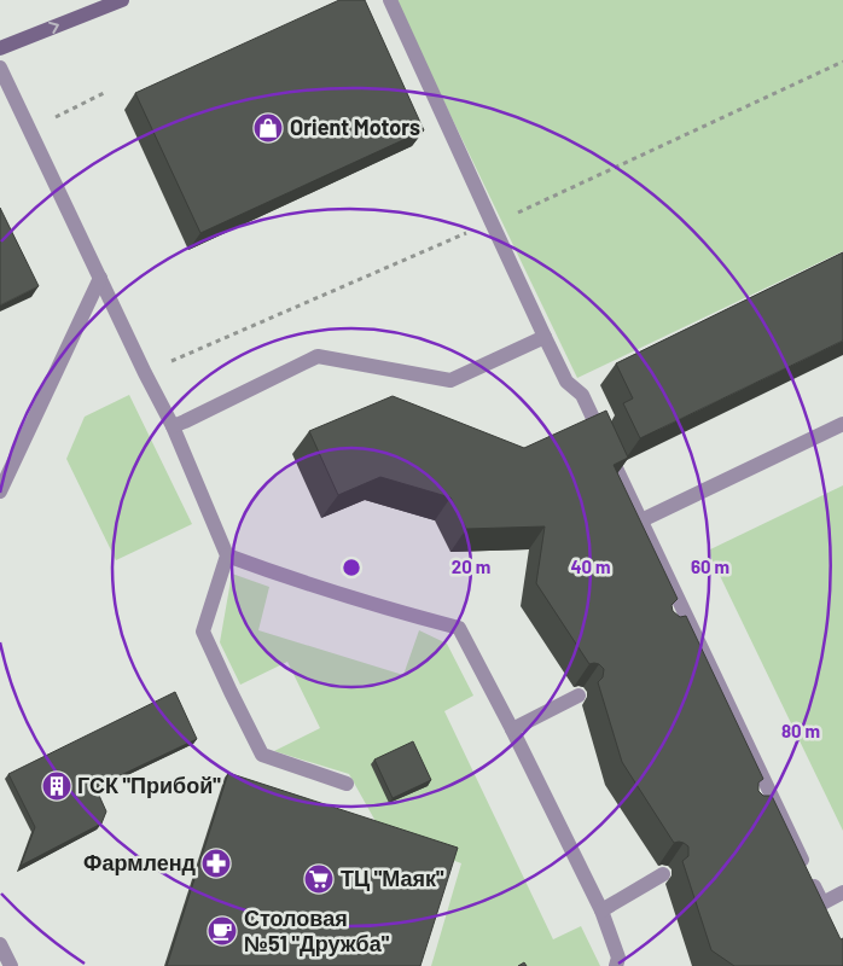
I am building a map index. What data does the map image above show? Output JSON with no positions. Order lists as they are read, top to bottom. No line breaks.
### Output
{"places":{"shop":["Orient Motors"],"building":["ГСК \"Прибой\""],"pharmacy":["Фармленд"],"supermarket":["ТЦ \"Маяк\""],"cafe":["Столовая №51 \"Дружба\""]},"rings":["20 m","40 m","60 m","80 m"]}
